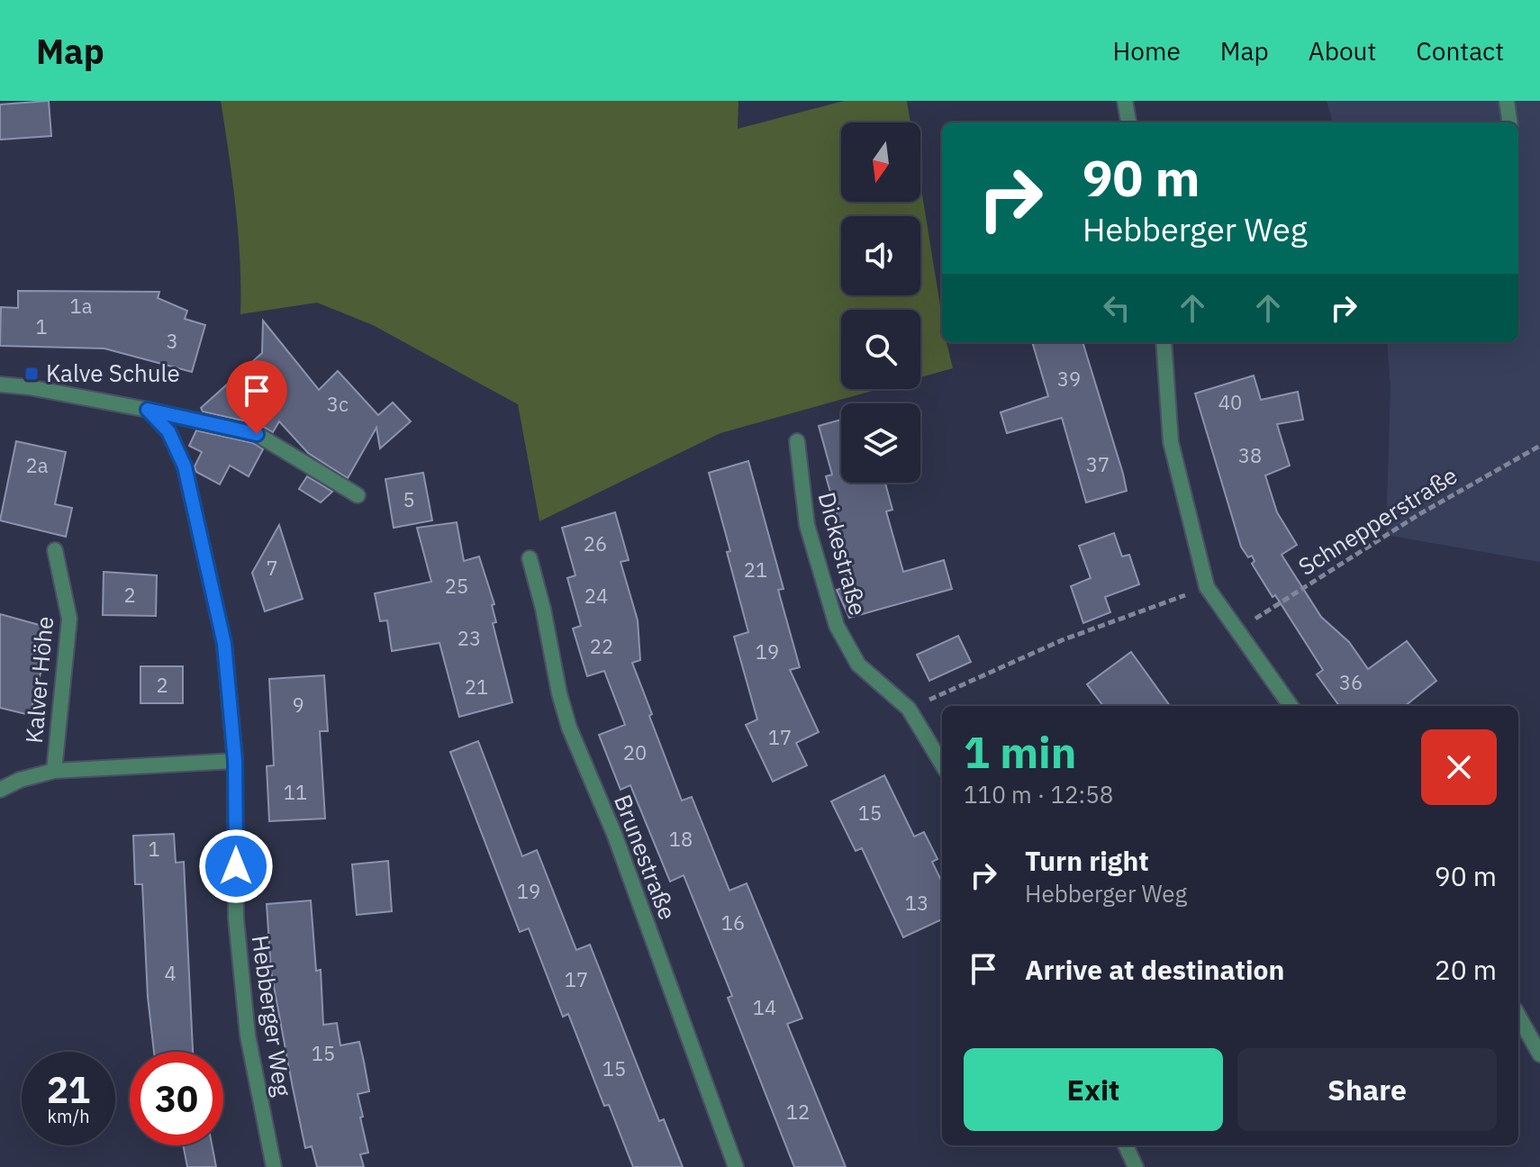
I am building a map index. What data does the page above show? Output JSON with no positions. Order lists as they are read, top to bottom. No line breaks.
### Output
{"streets":{"street":["Dickestraße","Kalver Höhe","Brunestraße","Hebberger Weg"],"path":["Schnepperstraße"]},"crossings":[["Kalver Höhe","Hebberger Weg"]],"places":{"transit":["Kalve Schule"]},"house_numbers":["1a","1","3","39","40","3c","38","37","2a","5","26","7","21","25","2","24","23","22","19","36","2","21","9","17","20","11","15","18","1","19","13","16","4","17","14","15","15","12"],"north":"bottom","page":{"header":"Map","nav":["Home","Map","About","Contact"],"turn":["90 m","Hebberger Weg"],"heading":["1 min","110 m · 12:58"],"list":[{"name":"Turn right","note":"Hebberger Weg","value":"90 m"},{"name":"Arrive at destination","value":"20 m"}],"buttons":["Exit","Share"],"speed":"21 km/h","limit":"30"}}
